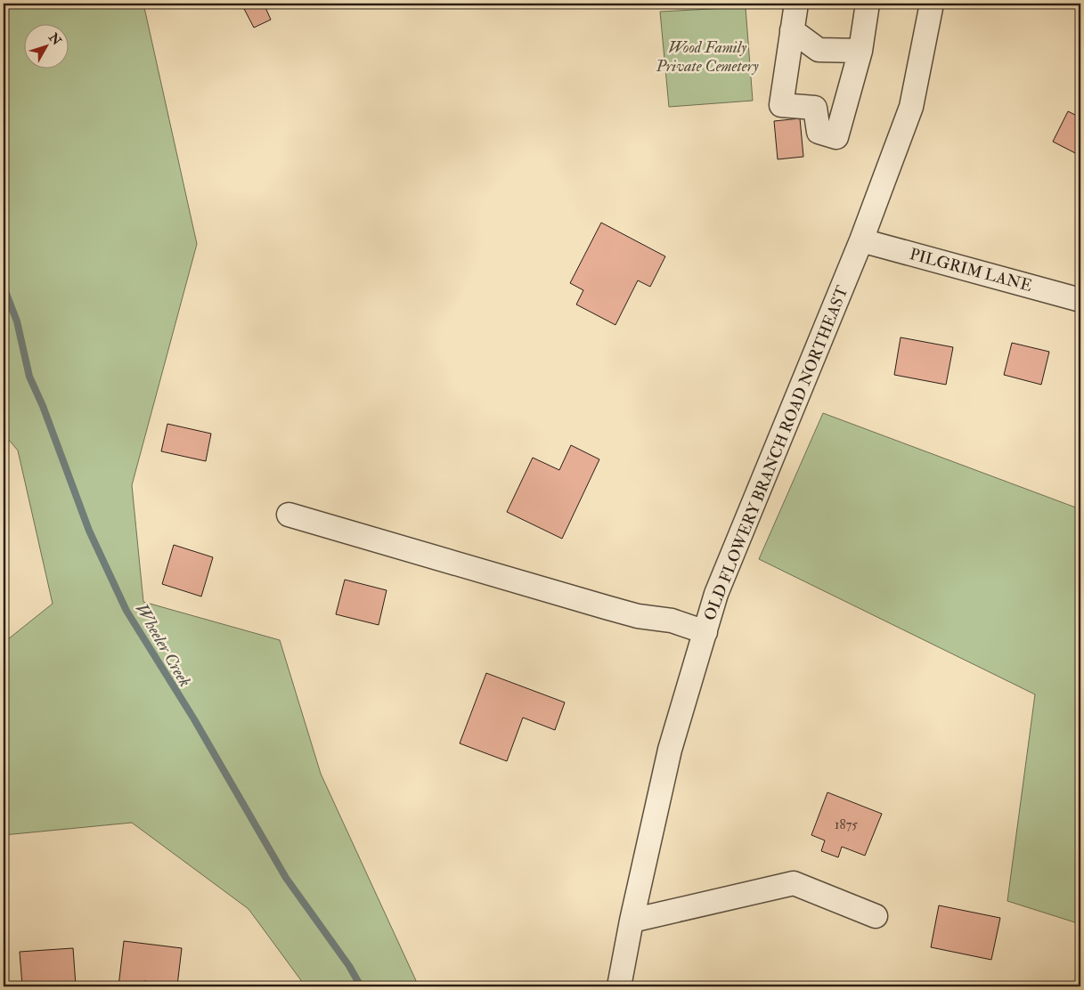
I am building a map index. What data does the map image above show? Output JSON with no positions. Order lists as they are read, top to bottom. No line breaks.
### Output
{"streets":{"street":["PILGRIM LANE","OLD FLOWERY BRANCH ROAD NORTHEAST"]},"crossings":[["PILGRIM LANE","OLD FLOWERY BRANCH ROAD NORTHEAST"]],"water":["Wheeler Creek"],"parks":["Wood Family Private Cemetery"],"house_numbers":["1875"],"north":"top right"}
